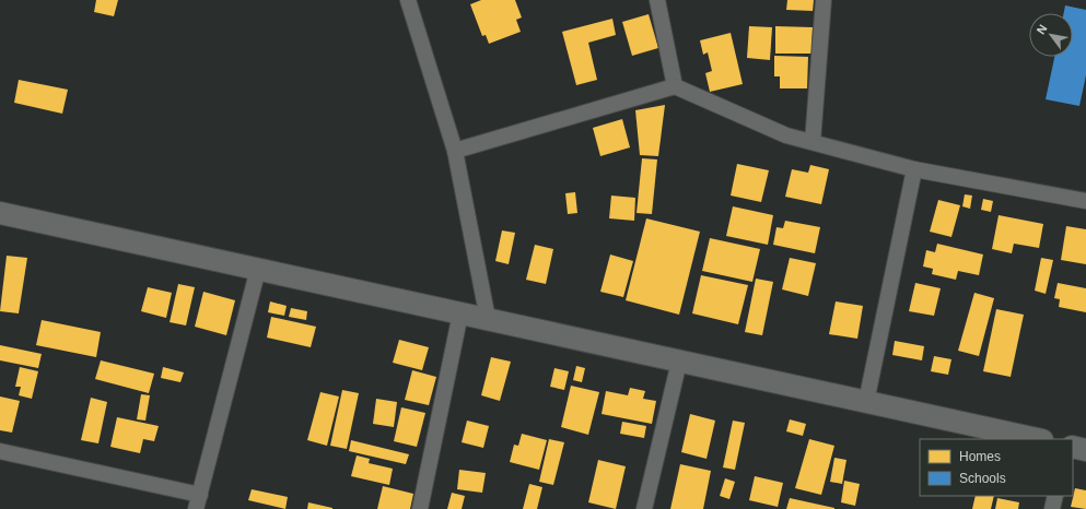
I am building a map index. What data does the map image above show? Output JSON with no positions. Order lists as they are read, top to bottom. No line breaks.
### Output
{"legend":["Homes","Schools"],"north":"top left"}
